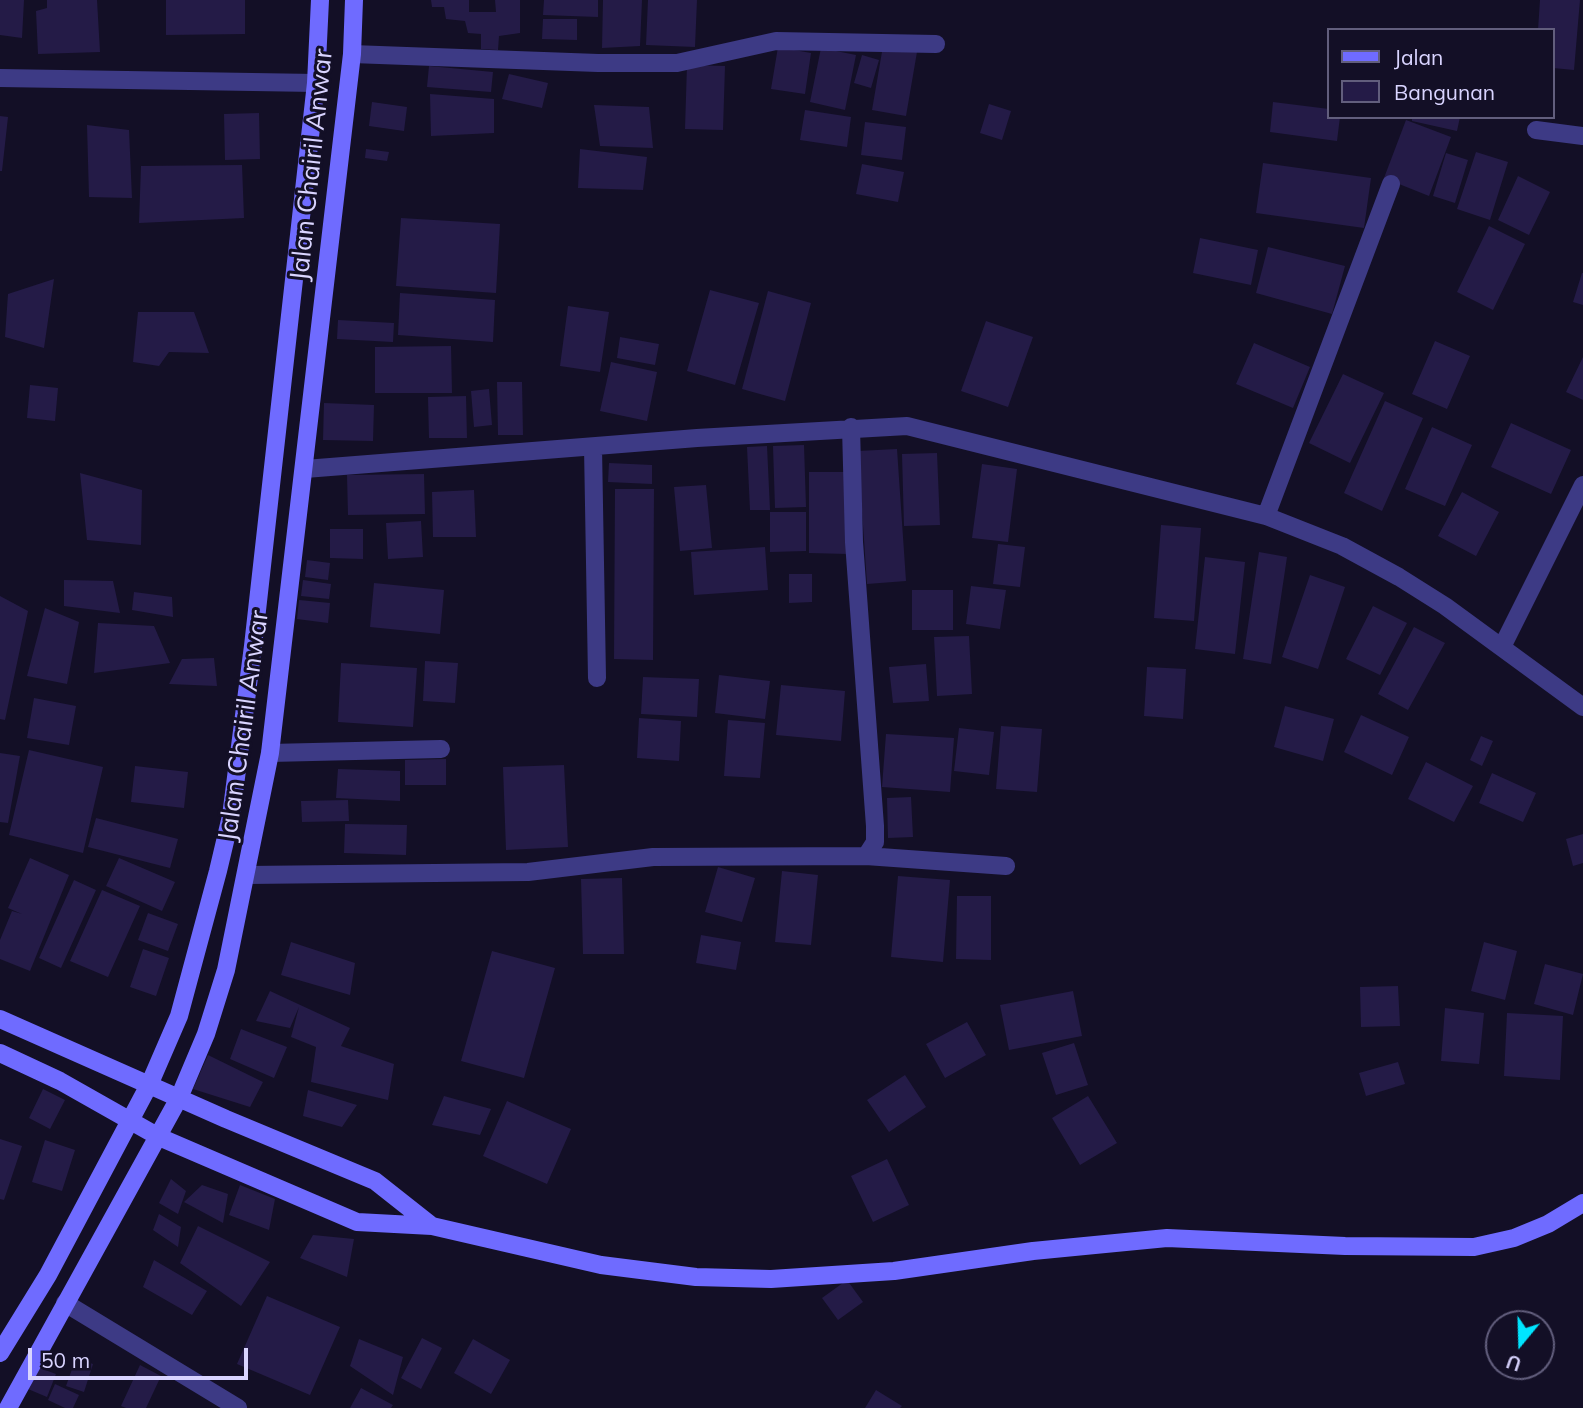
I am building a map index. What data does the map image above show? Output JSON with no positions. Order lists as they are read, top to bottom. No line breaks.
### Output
{"streets":{"main road":["Jalan Chairil Anwar"]},"legend":["Jalan","Bangunan"],"scale_bar":"50 m","north":"bottom"}
